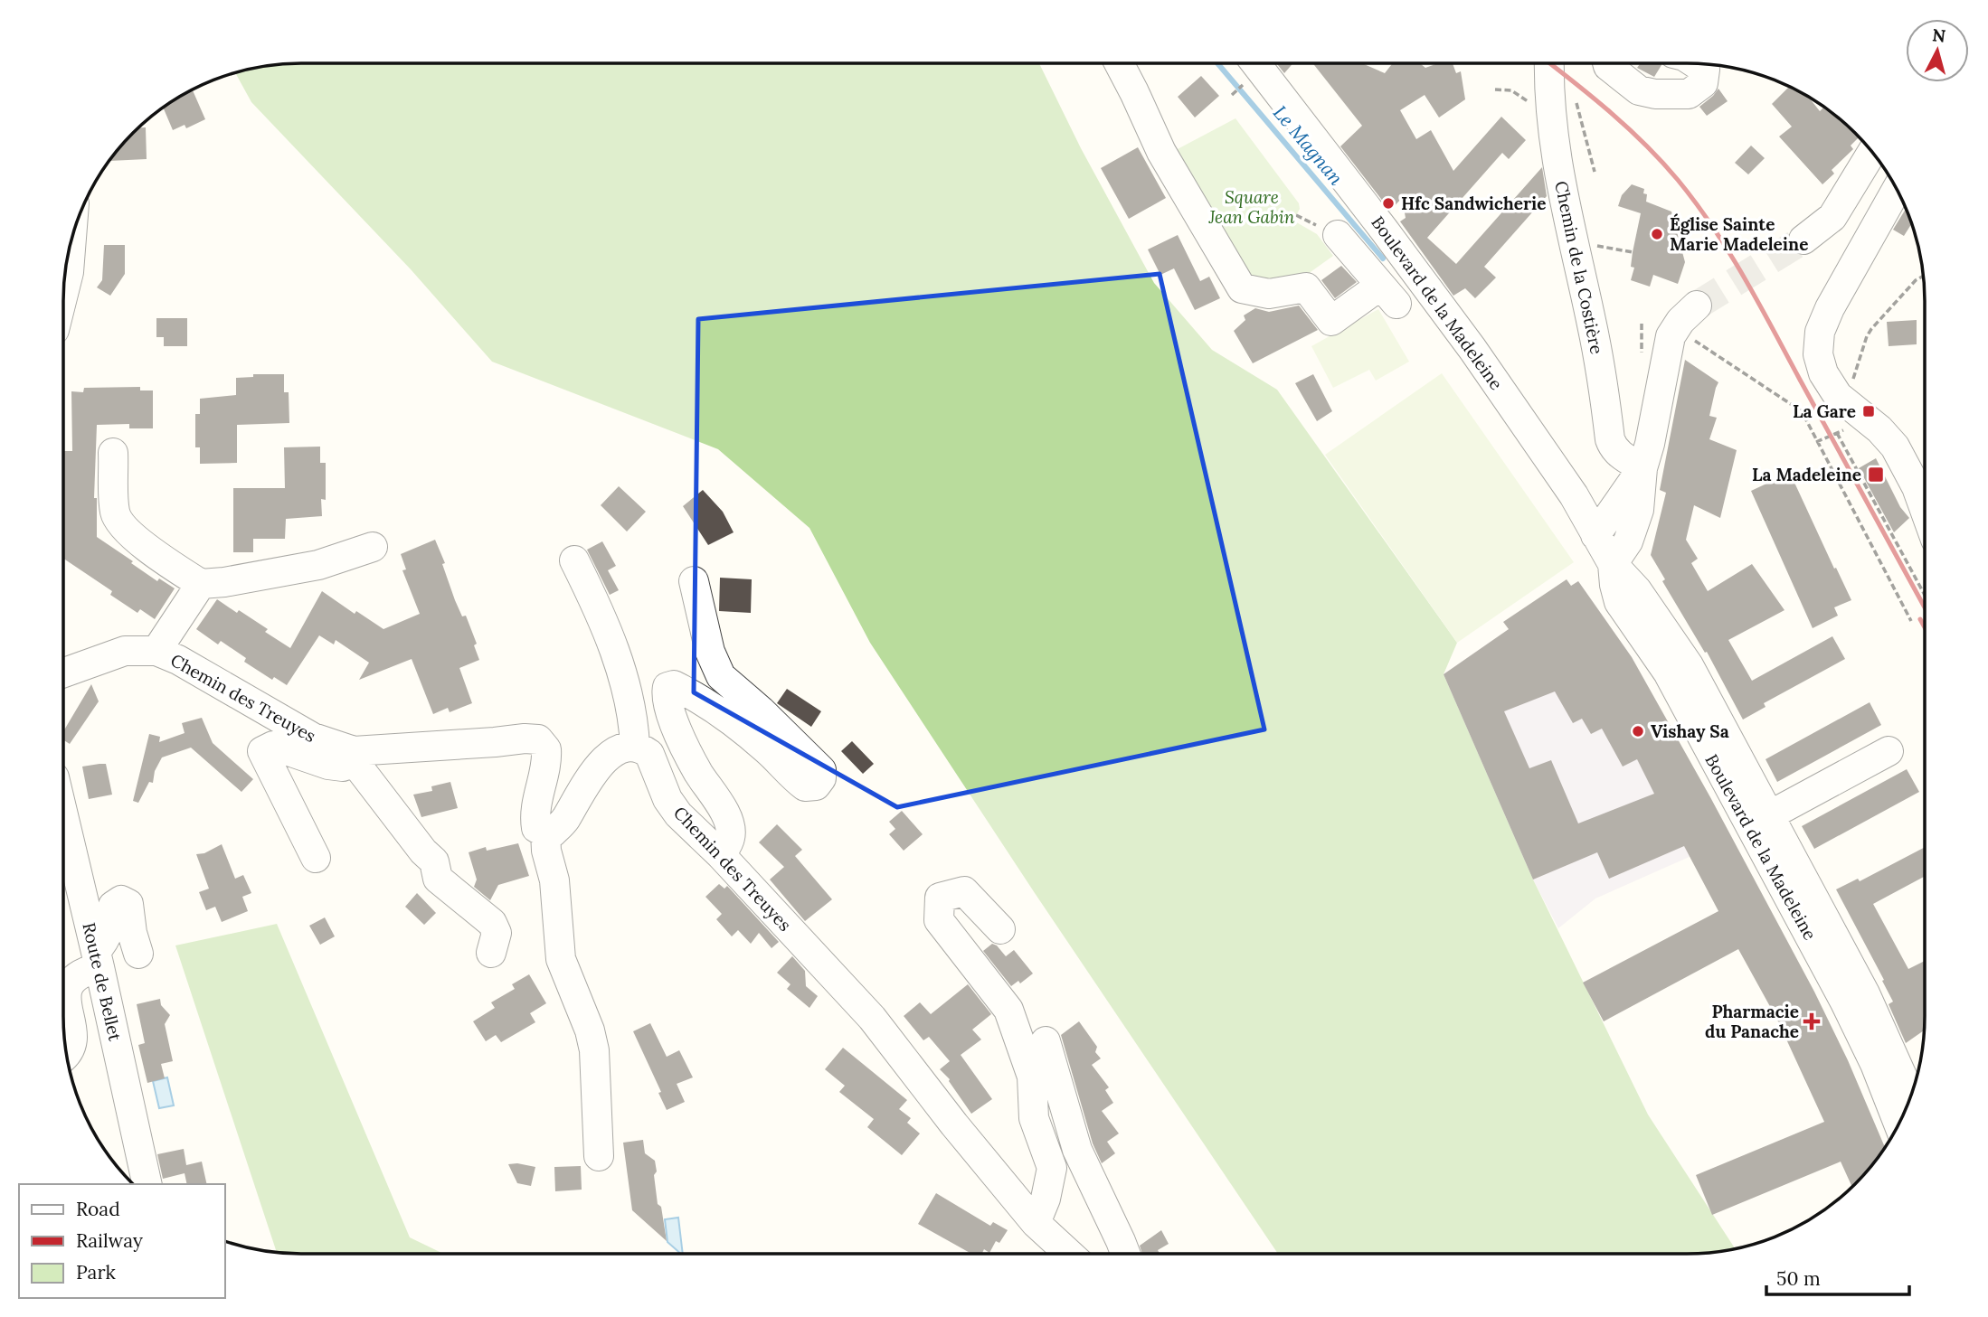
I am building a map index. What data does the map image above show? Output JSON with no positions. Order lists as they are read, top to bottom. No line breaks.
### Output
{"streets":{"street":["Chemin de la Costière","Boulevard de la Madeleine","Chemin des Treuyes","Route de Bellet"]},"water":["Le Magnan"],"parks":["Square Jean Gabin"],"places":{"other":["Hfc Sandwicherie","Église Sainte Marie Madeleine","Vishay Sa"],"transit":["La Gare","La Madeleine"],"health":["Pharmacie du Panache"]},"legend":["Road","Railway","Park"],"scale_bar":"50 m","north":"top"}
